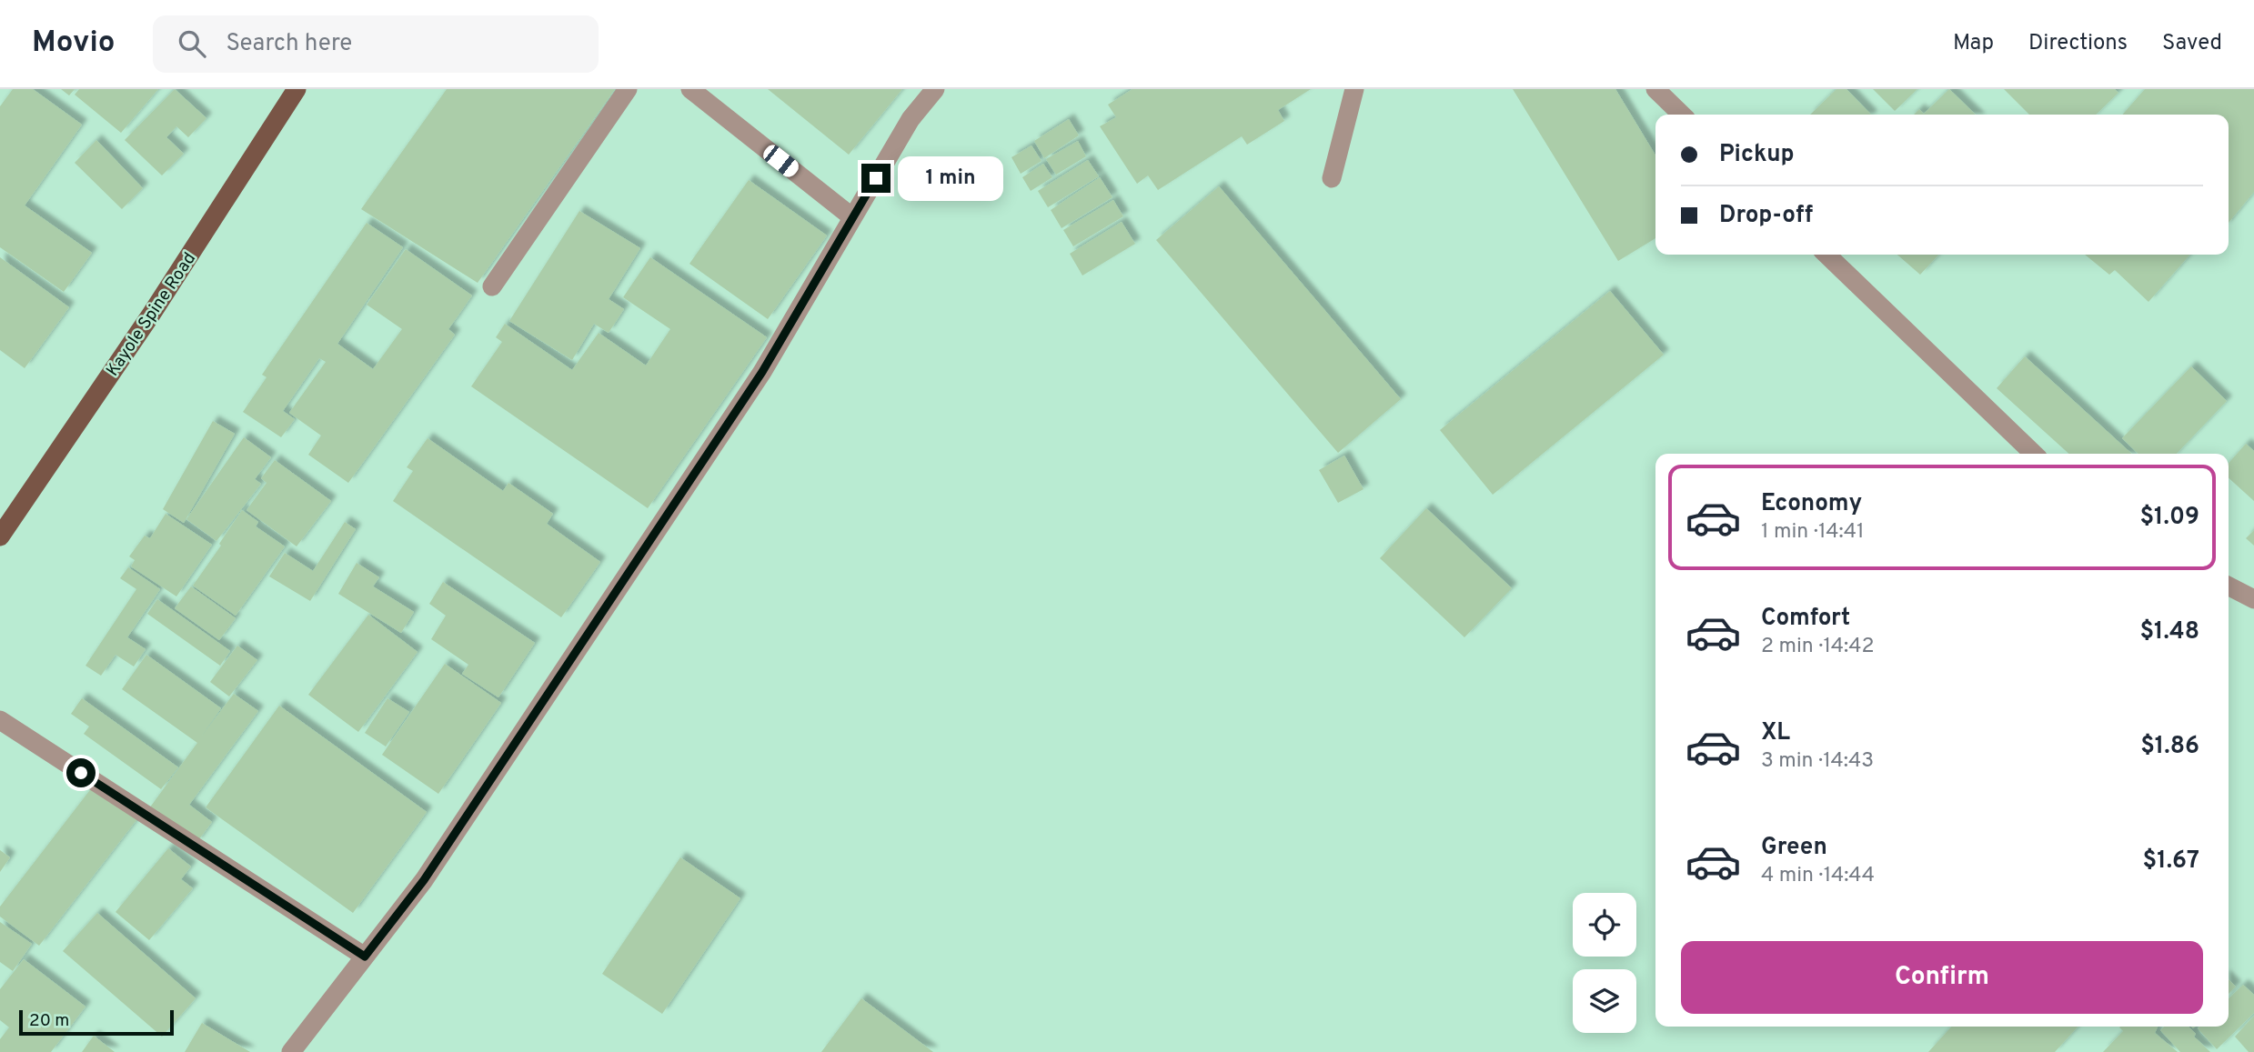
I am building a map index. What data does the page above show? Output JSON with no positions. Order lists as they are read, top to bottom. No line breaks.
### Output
{"streets":{"main road":["Kayole Spine Road"]},"scale_bar":"20 m","page":{"header":"Movio","search":"Search here","nav":["Map","Directions","Saved"],"banner":["Pickup","Drop-off"],"bubble":"1 min","list":[{"name":"Economy","note":"1 min · 14:41","value":"$1.09"},{"name":"Comfort","note":"2 min · 14:42","value":"$1.48"},{"name":"XL","note":"3 min · 14:43","value":"$1.86"},{"name":"Green","note":"4 min · 14:44","value":"$1.67"}],"buttons":"Confirm","scale":"20 m"}}
